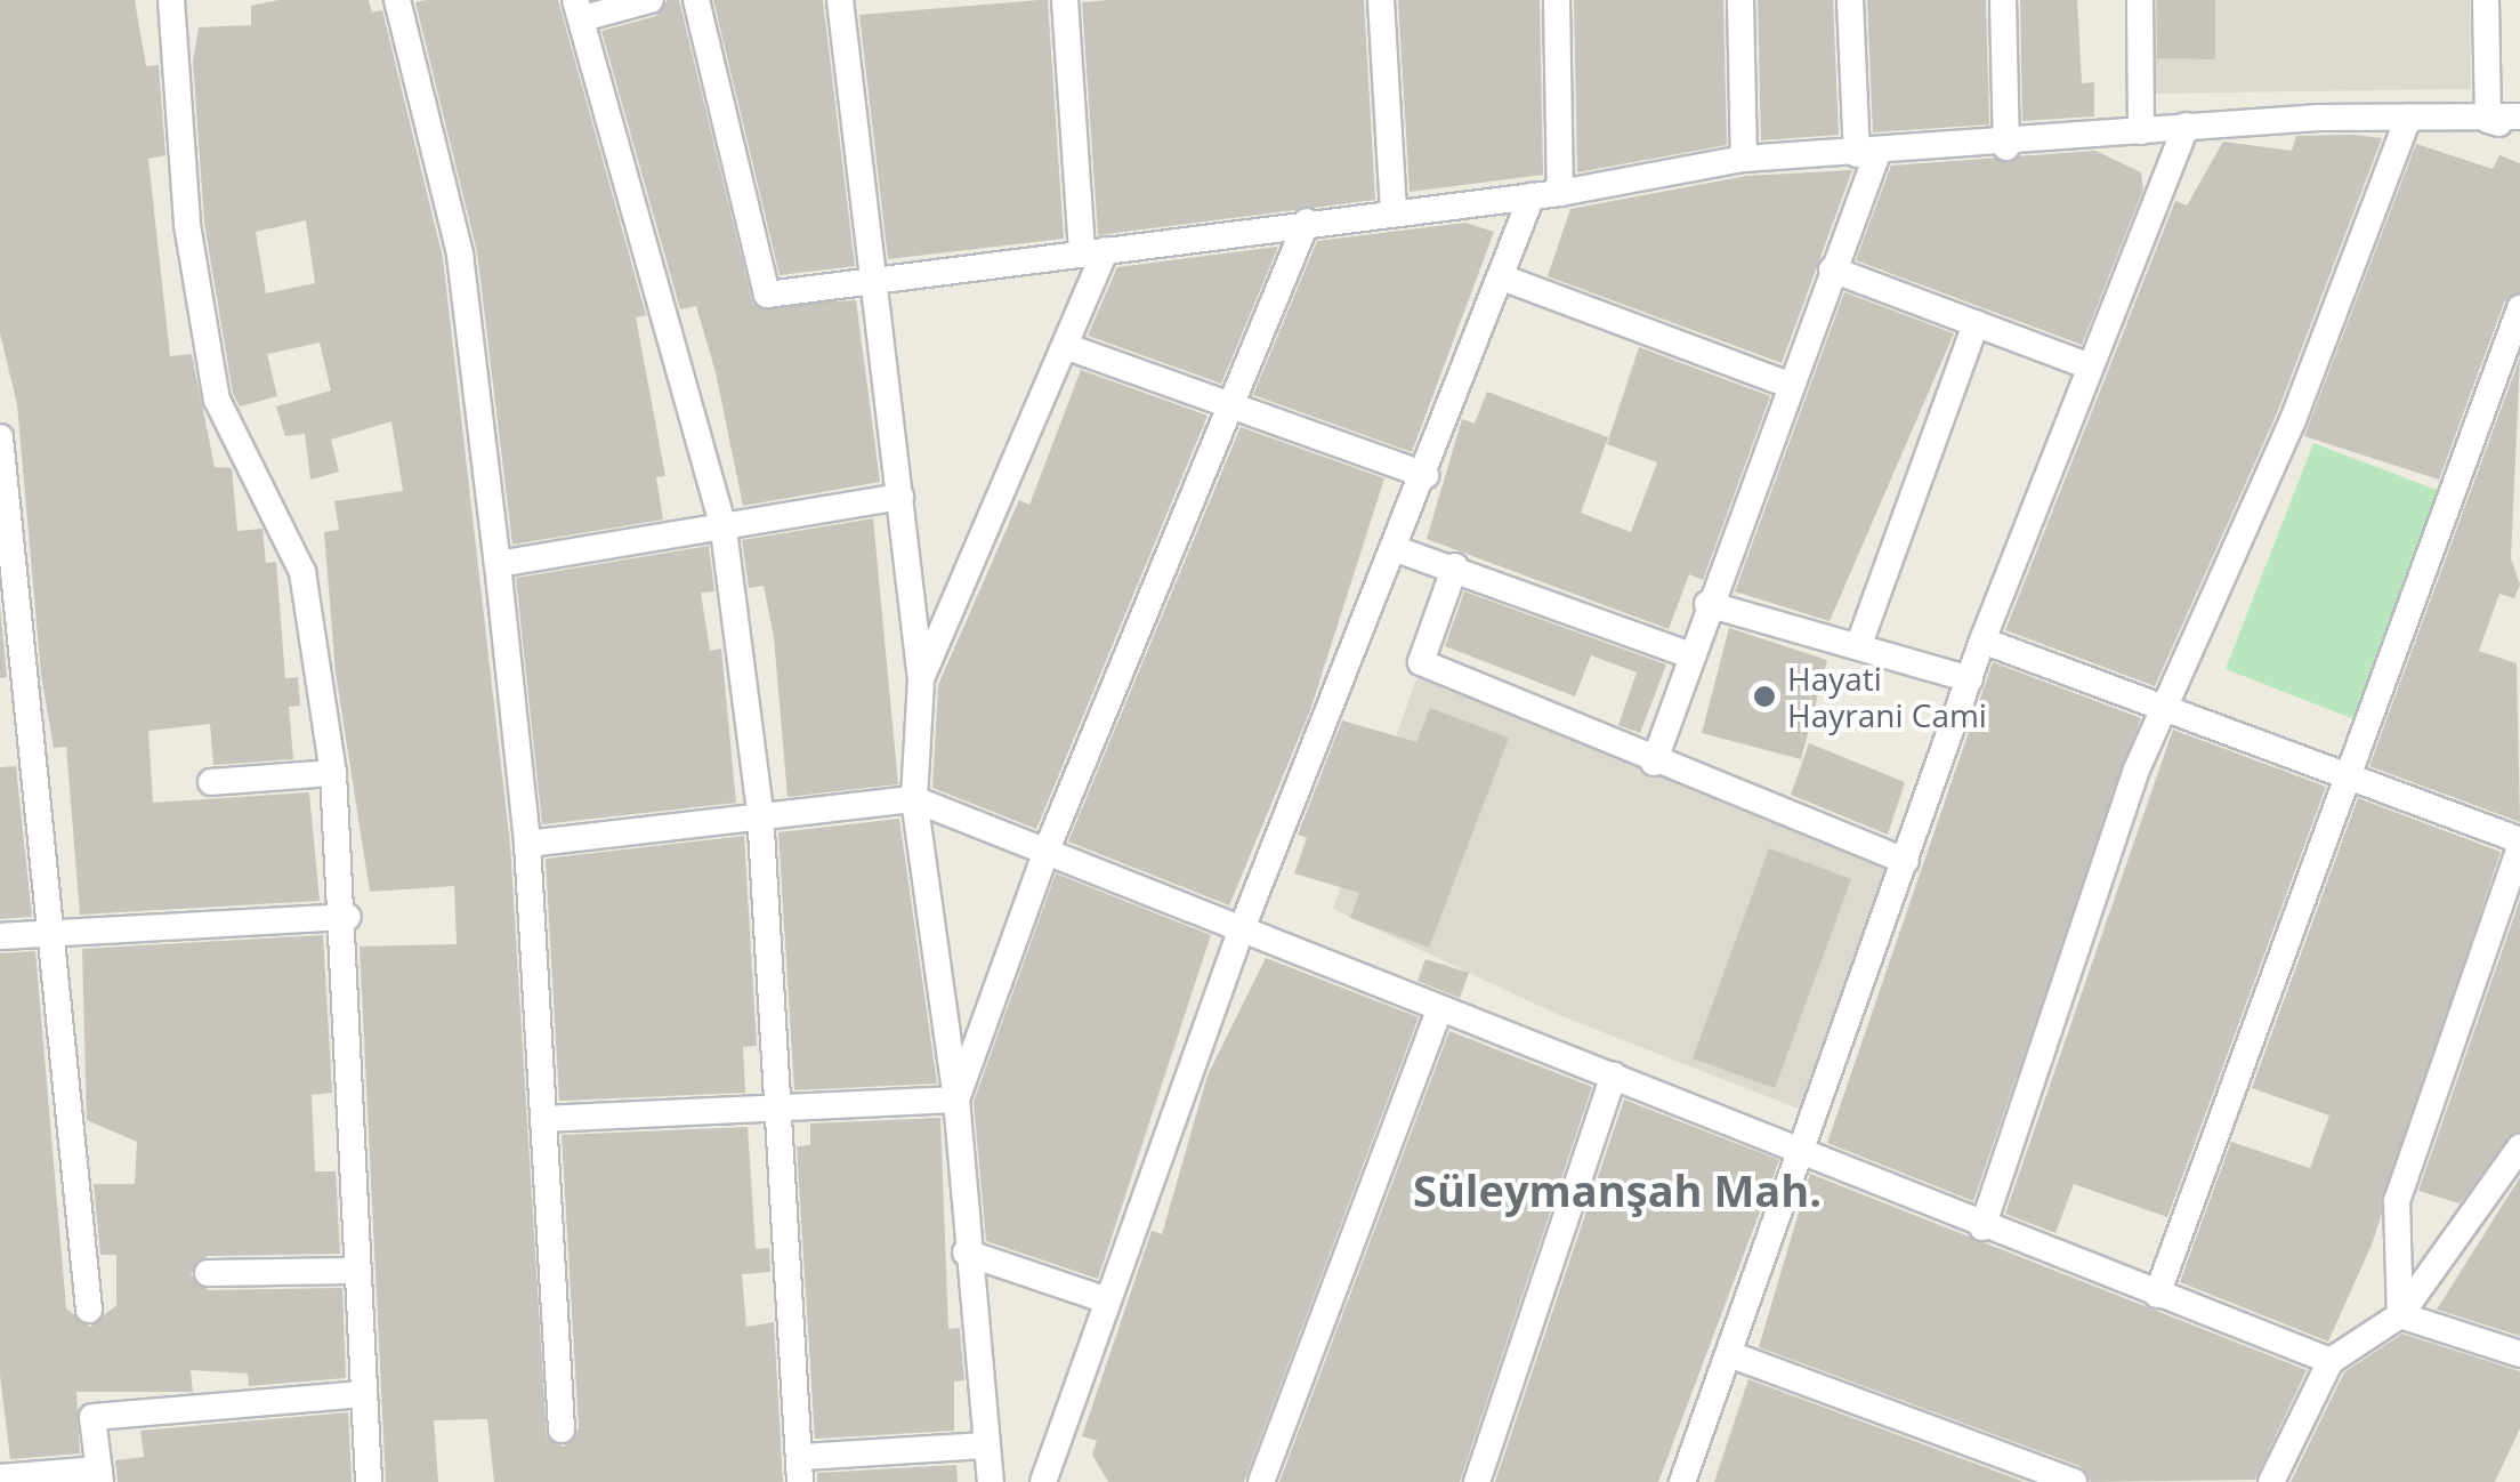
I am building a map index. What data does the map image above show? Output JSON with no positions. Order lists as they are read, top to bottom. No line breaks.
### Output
{"districts":["Süleymanşah Mah."],"places":["Hayati Hayrani Cami"]}
